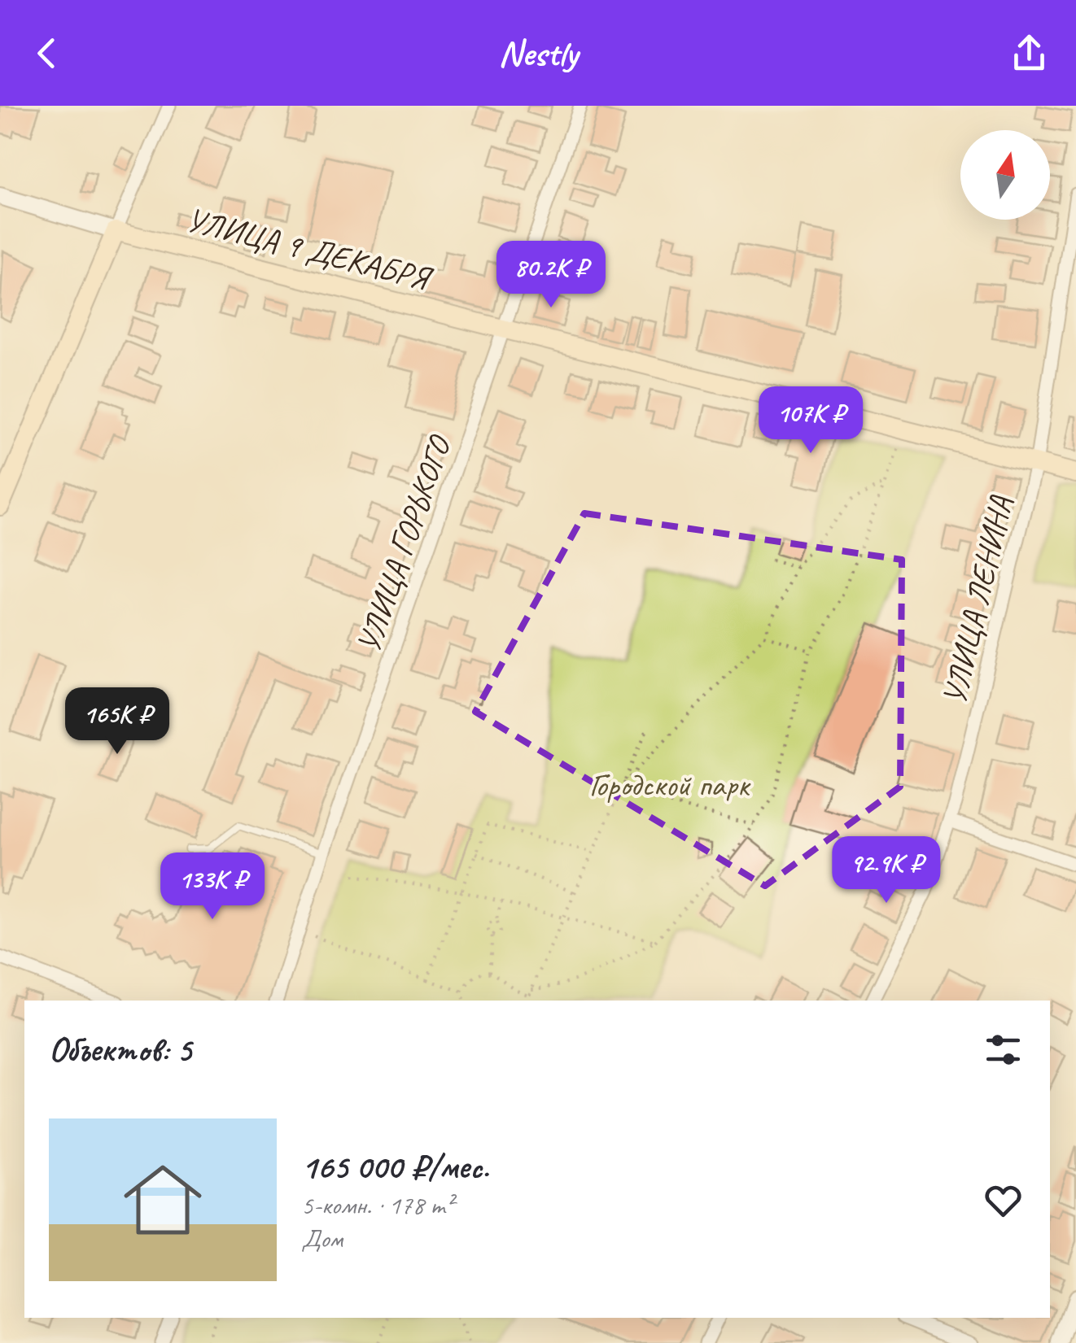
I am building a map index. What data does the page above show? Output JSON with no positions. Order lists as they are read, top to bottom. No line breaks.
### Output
{"streets":{"main road":["УЛИЦА 9 ДЕКАБРЯ"],"street":["УЛИЦА ГОРЬКОГО","УЛИЦА ЛЕНИНА"]},"crossings":[["УЛИЦА 9 ДЕКАБРЯ","УЛИЦА ГОРЬКОГО"],["УЛИЦА 9 ДЕКАБРЯ","УЛИЦА ЛЕНИНА"]],"parks":["Городской парк"],"north":"top","page":{"header":"Nestly","price":["80.2K ₽","107K ₽","165K ₽","92.9K ₽","133K ₽"],"heading":"Объектов: 5","list":[{"name":"165 000 ₽/мес.","note":"5-комн. · 178 m² · Дом"}]}}
